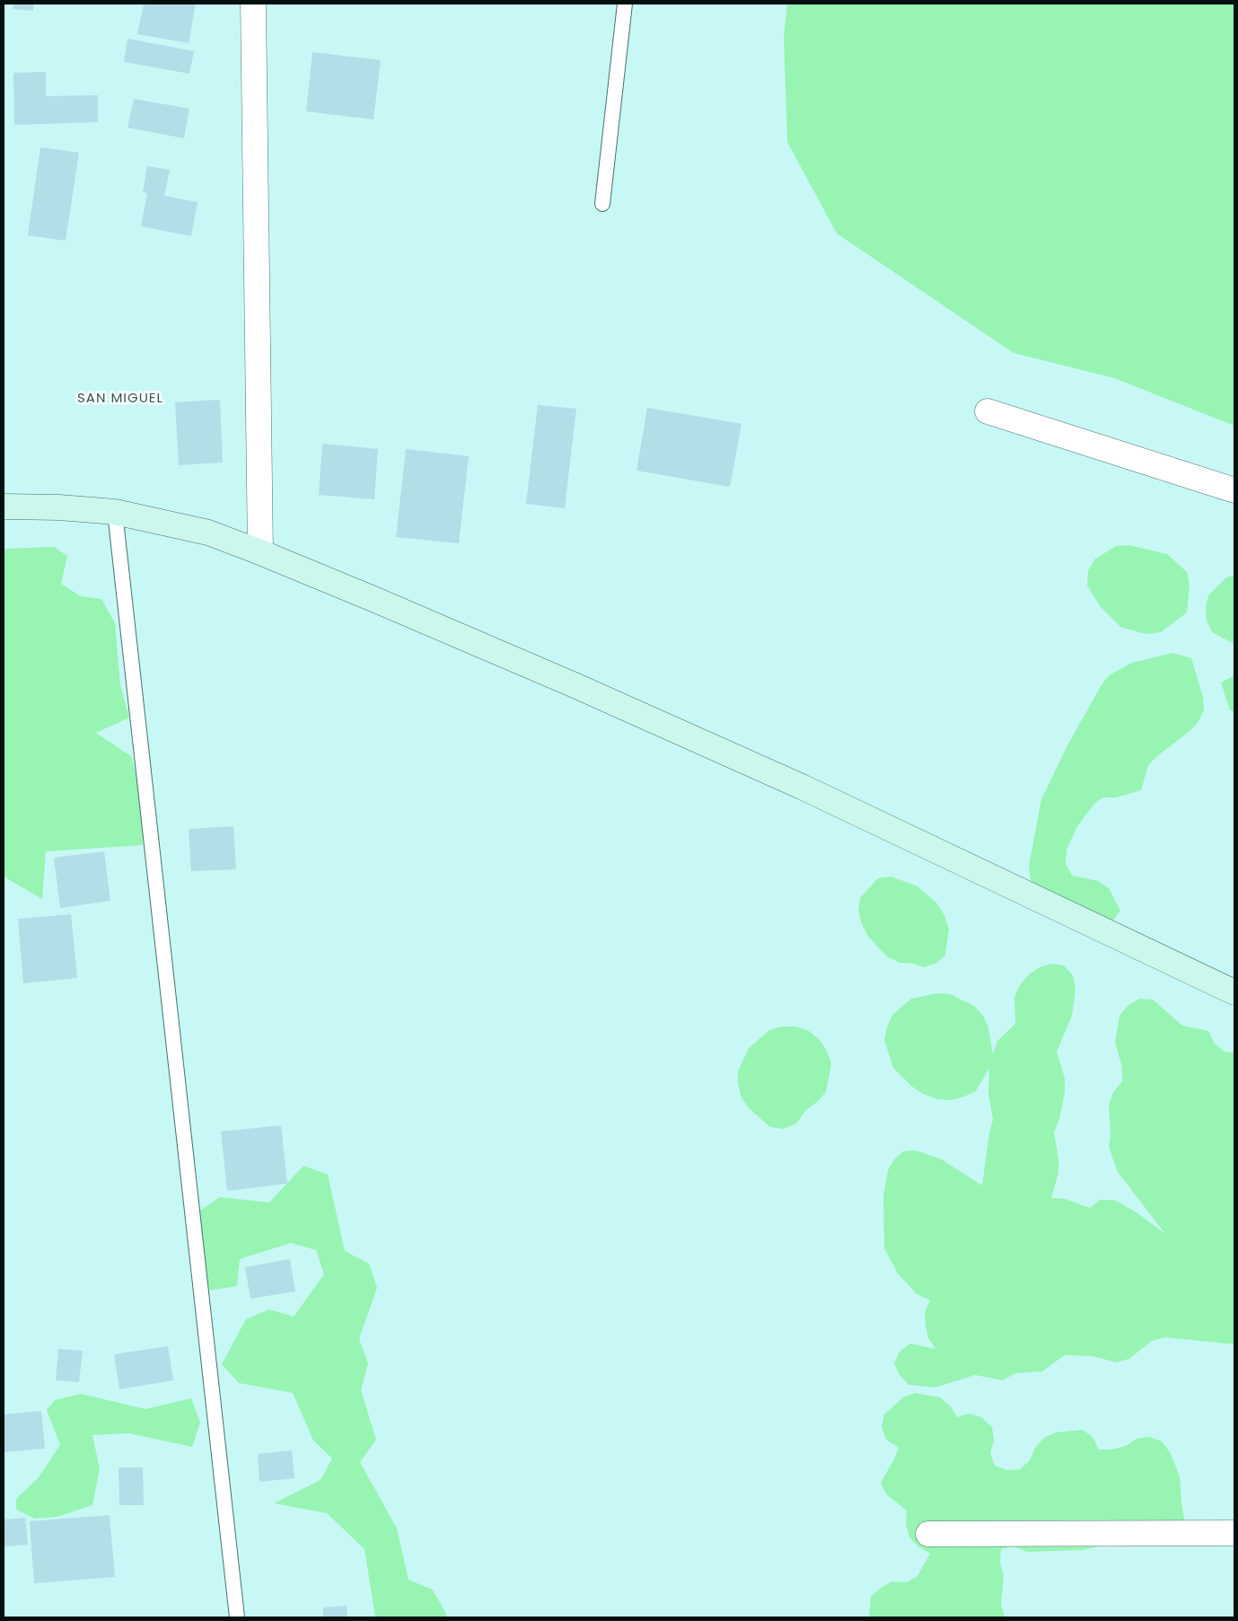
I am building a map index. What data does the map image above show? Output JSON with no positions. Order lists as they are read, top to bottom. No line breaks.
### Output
{"districts":["SAN MIGUEL"]}
